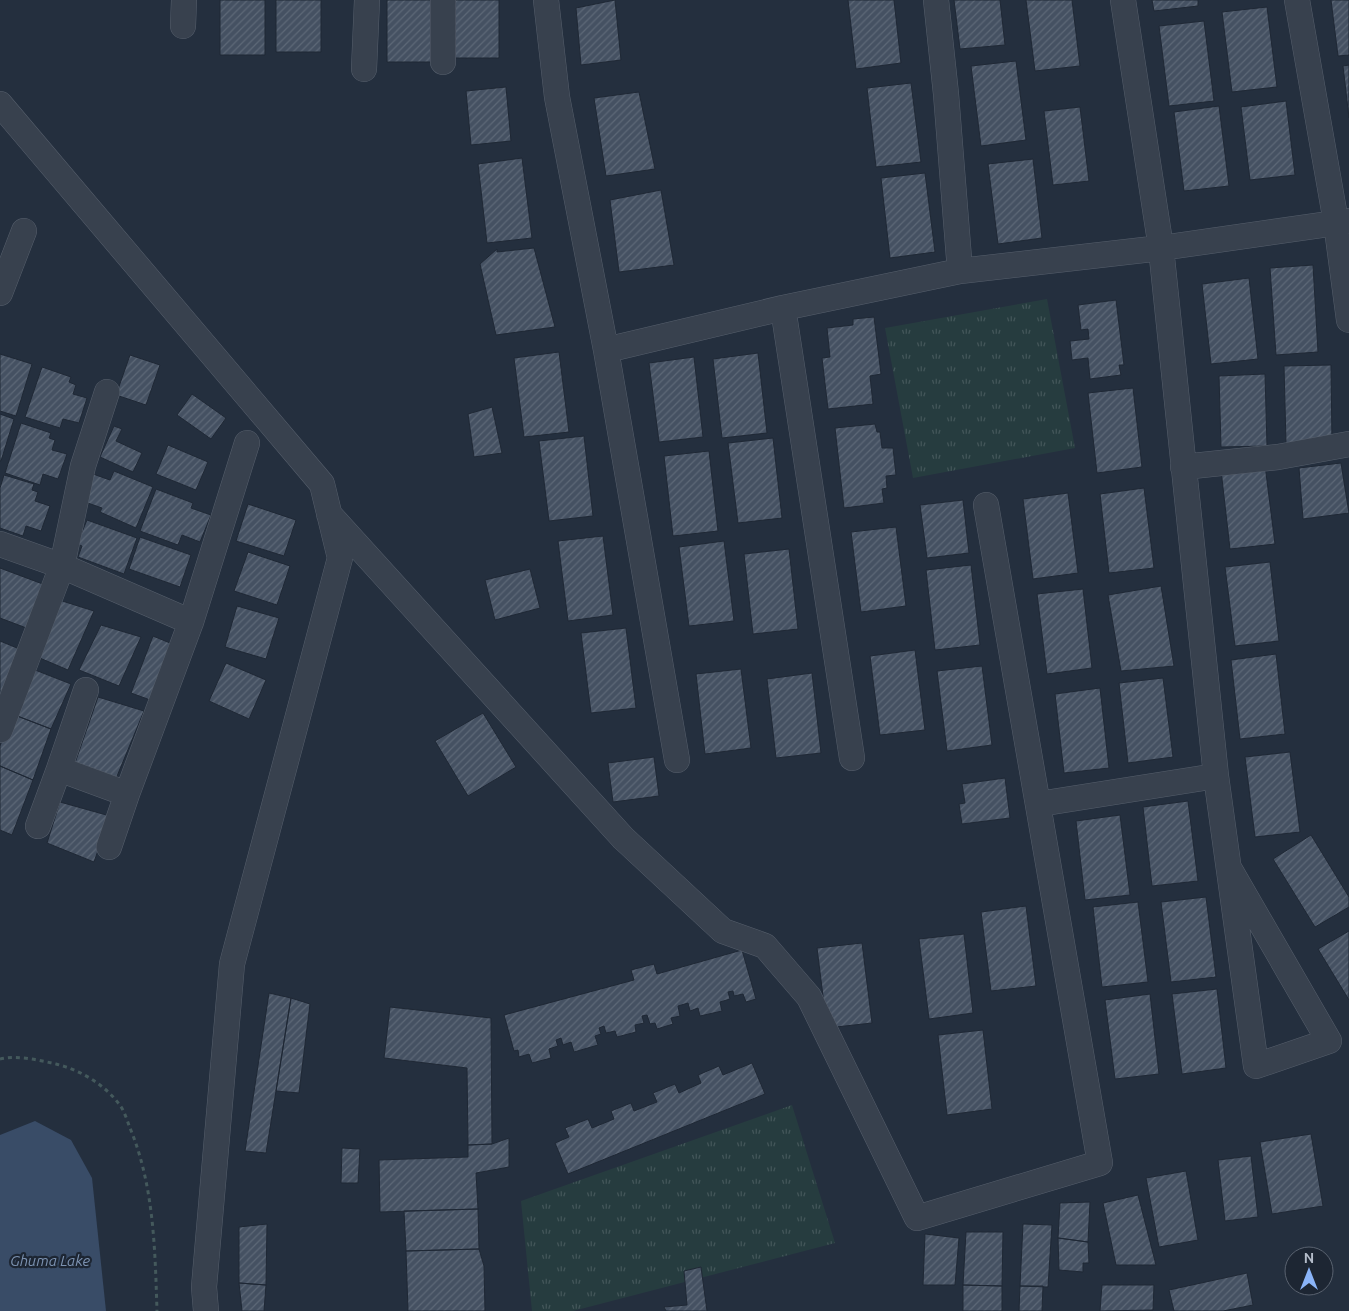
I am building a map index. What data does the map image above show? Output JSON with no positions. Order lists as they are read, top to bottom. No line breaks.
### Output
{"water":["Ghuma Lake"],"north":"top"}
